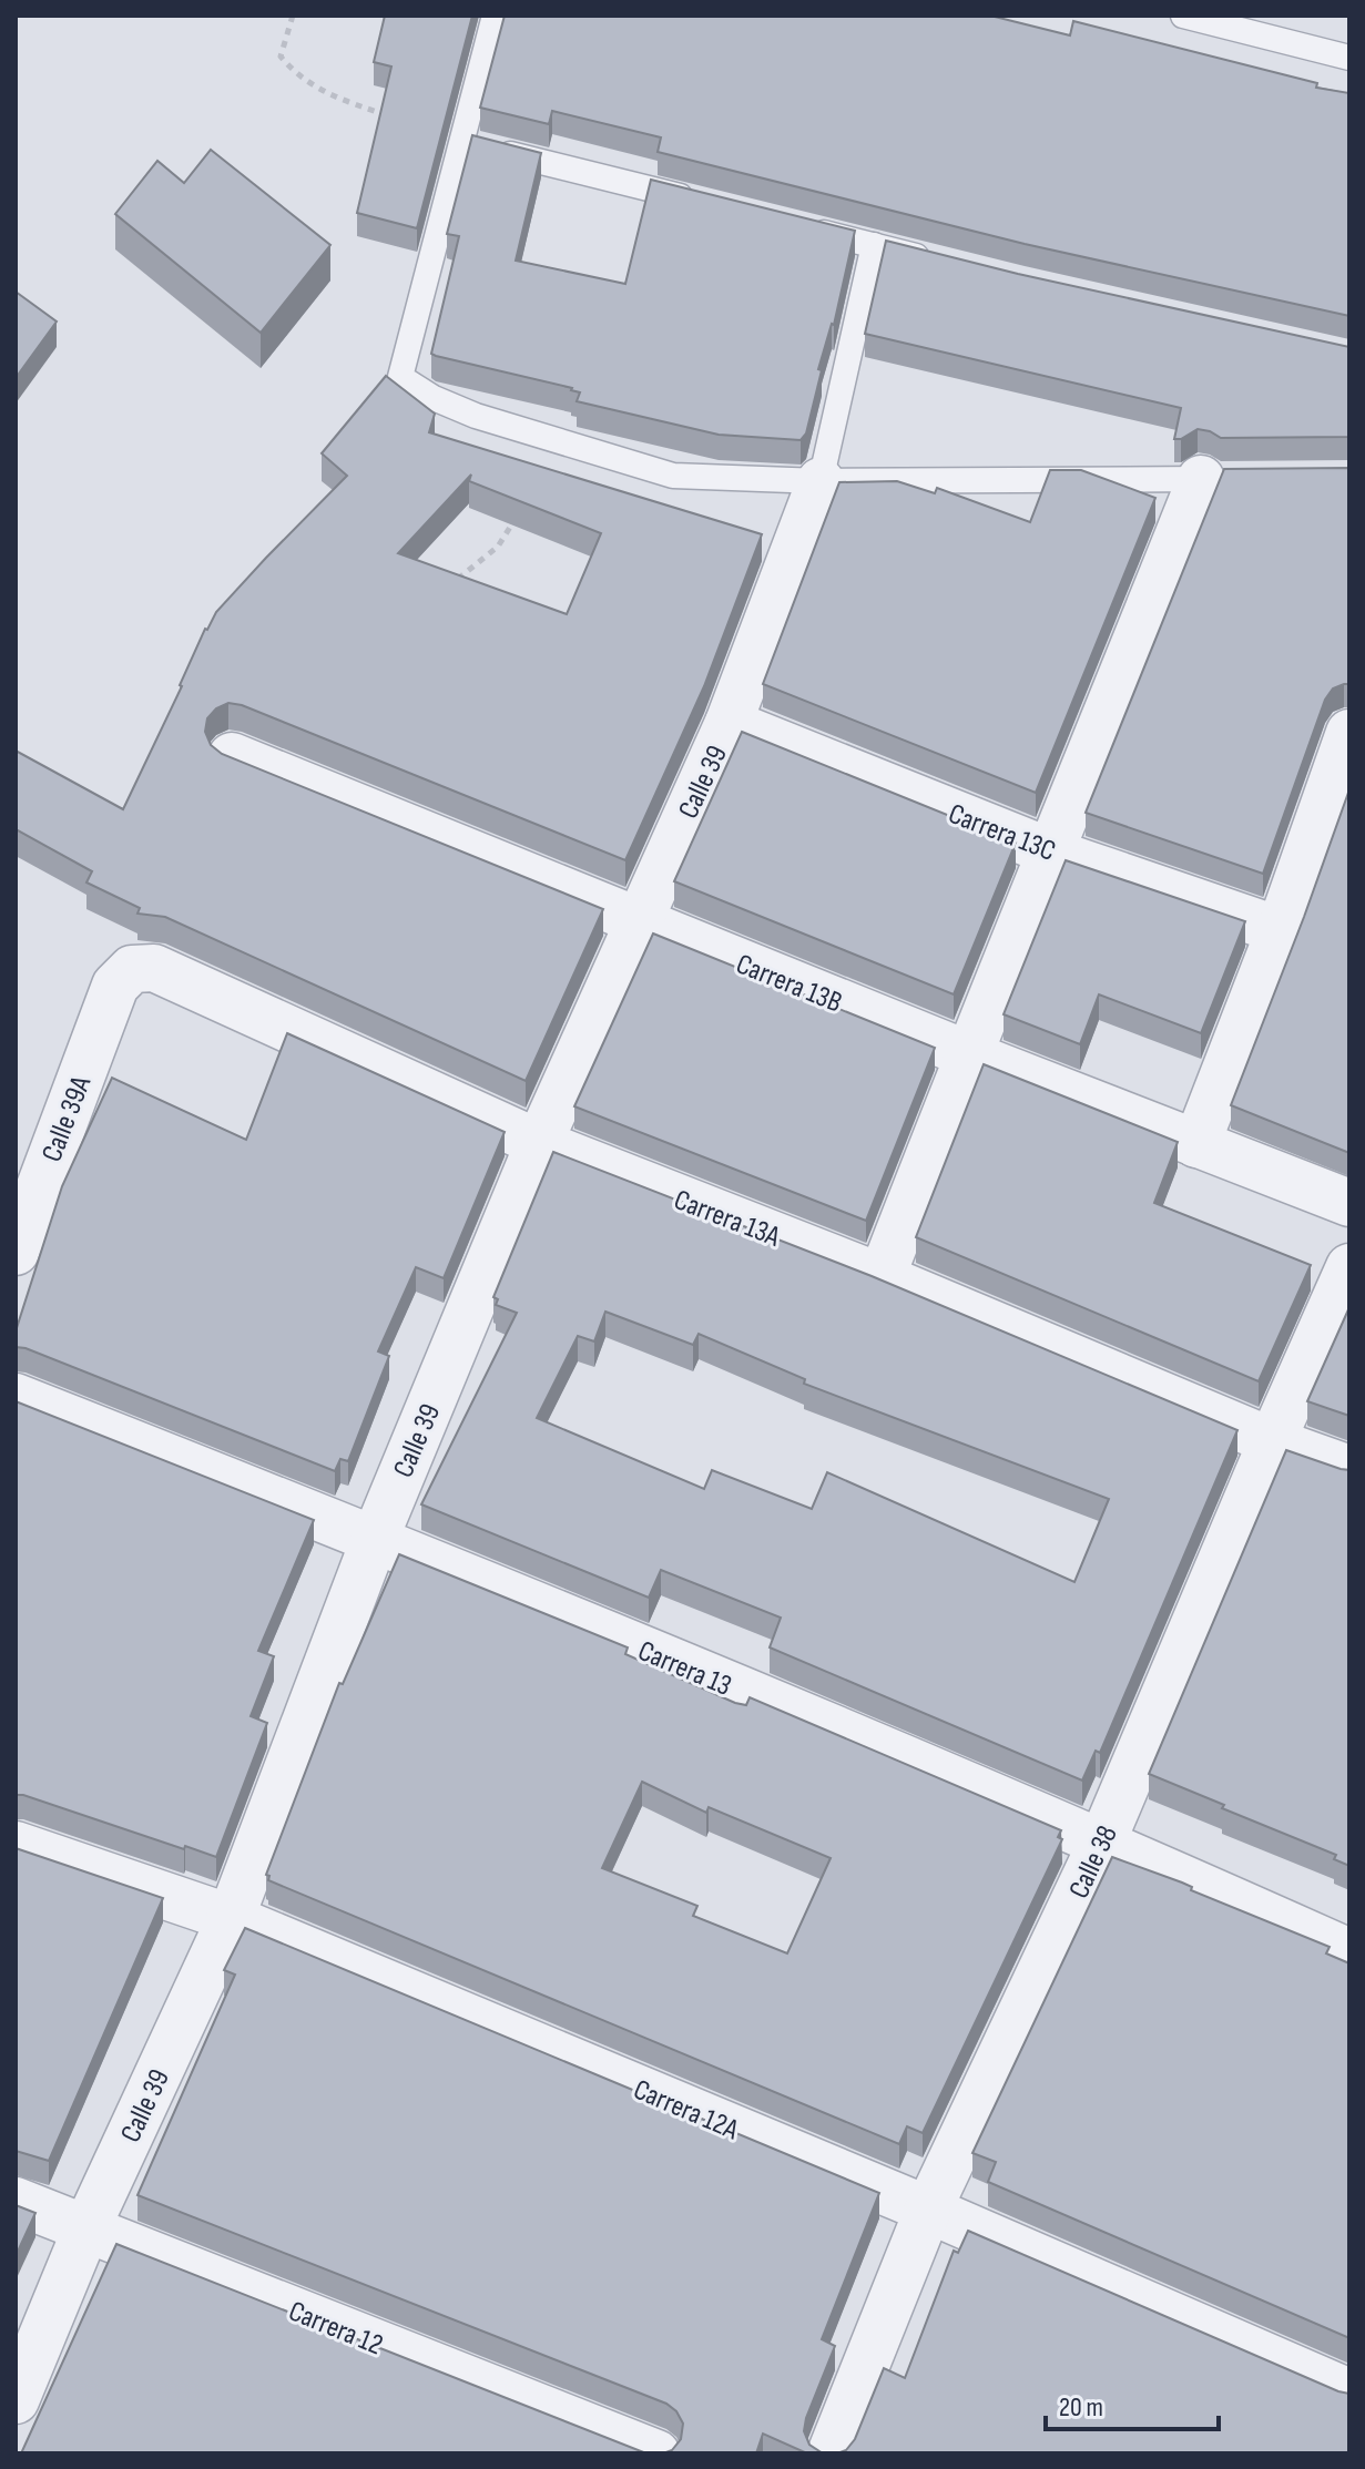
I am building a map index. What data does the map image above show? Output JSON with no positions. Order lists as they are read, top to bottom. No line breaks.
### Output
{"streets":{"street":["Calle 39","Carrera 13C","Carrera 13B","Calle 39A","Carrera 13A","Carrera 13","Calle 38","Carrera 12A","Carrera 12"]},"crossings":[["Calle 39","Carrera 13C"],["Calle 39","Carrera 13B"],["Calle 39","Carrera 13A"],["Calle 39","Carrera 13"],["Calle 39","Carrera 12A"],["Calle 39","Carrera 12"],["Calle 39A","Carrera 13A"],["Carrera 13A","Calle 38"],["Carrera 13","Calle 38"],["Calle 38","Carrera 12A"]],"scale_bar":"20 m"}
